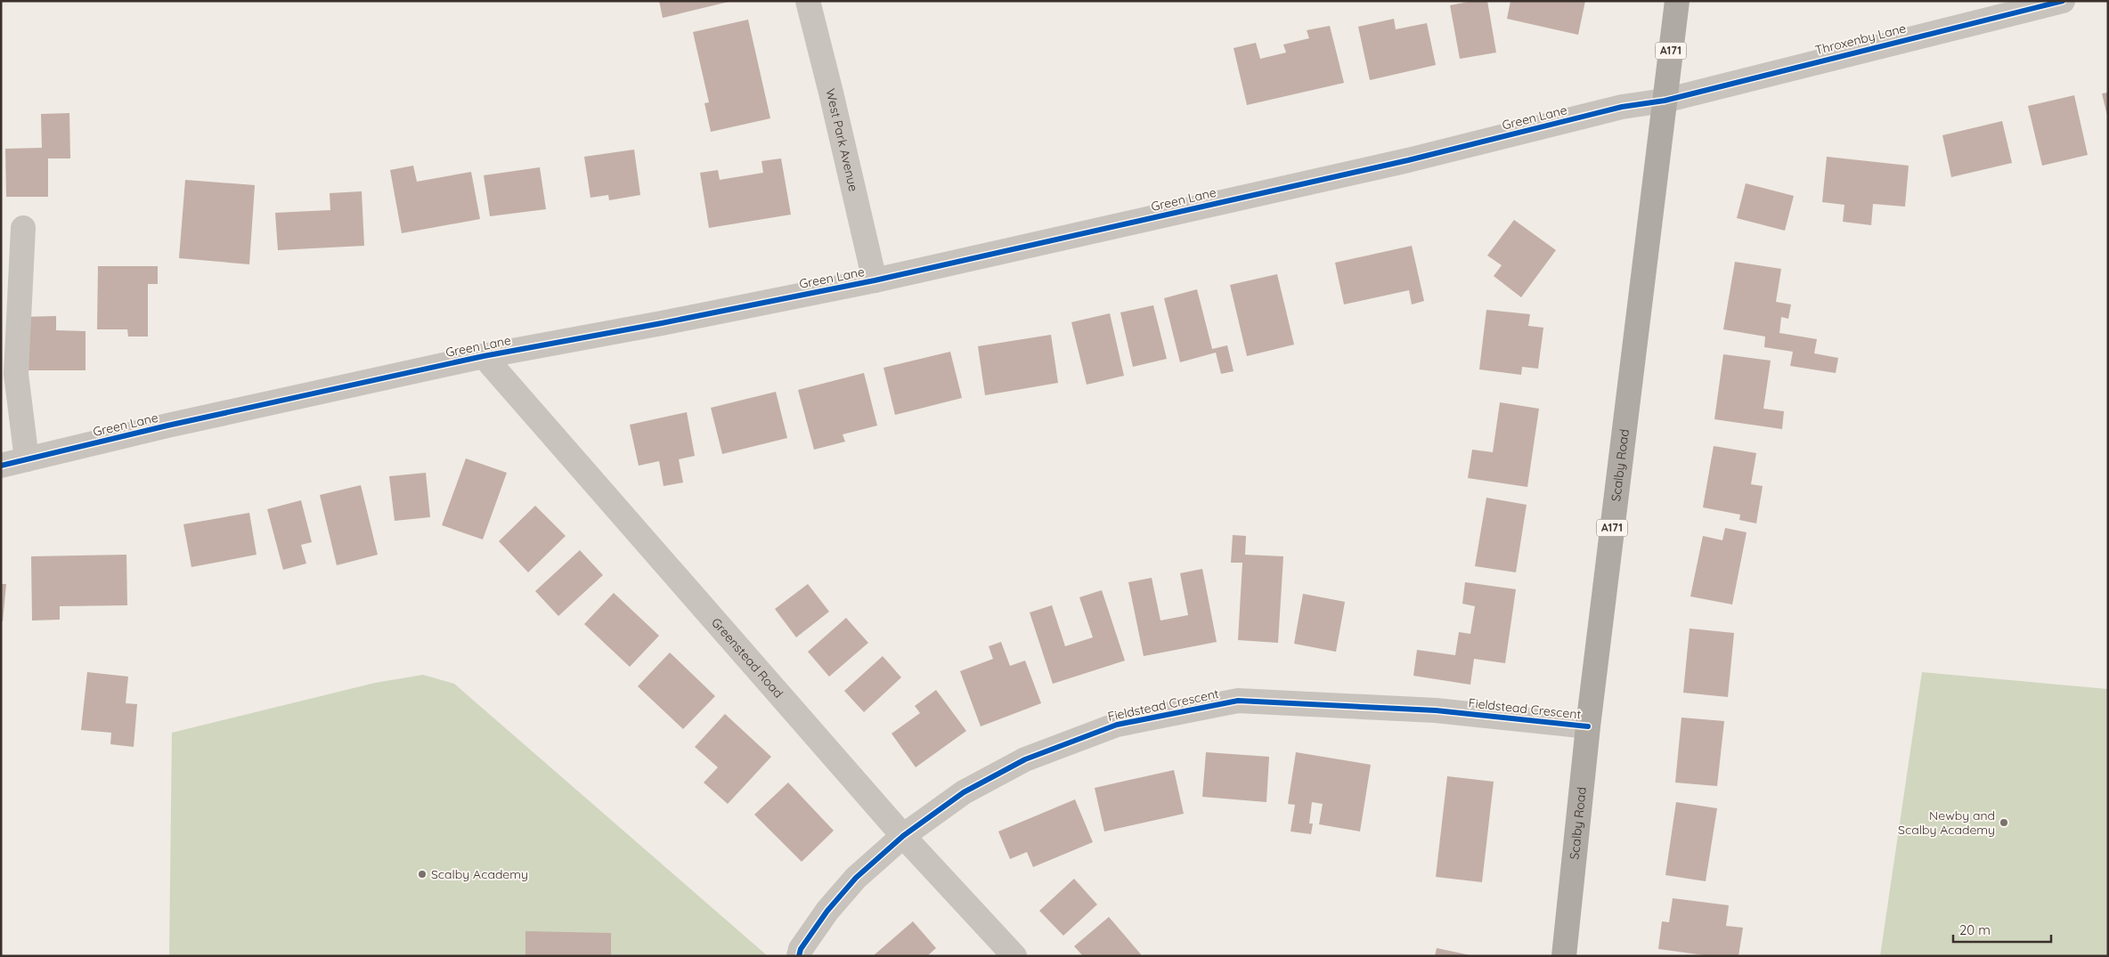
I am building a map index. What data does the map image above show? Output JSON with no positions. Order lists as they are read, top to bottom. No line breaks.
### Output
{"streets":{"highway":["A171","Scalby Road"],"street":["Throxenby Lane","Green Lane","West Park Avenue","Greenstead Road","Fieldstead Crescent"]},"crossings":[["Throxenby Lane","Green Lane"],["Throxenby Lane","Scalby Road"],["Green Lane","West Park Avenue"],["Green Lane","Scalby Road"],["Green Lane","Greenstead Road"],["Scalby Road","Fieldstead Crescent"],["Greenstead Road","Fieldstead Crescent"]],"places":["Newby and Scalby Academy","Scalby Academy"],"scale_bar":"20 m"}
